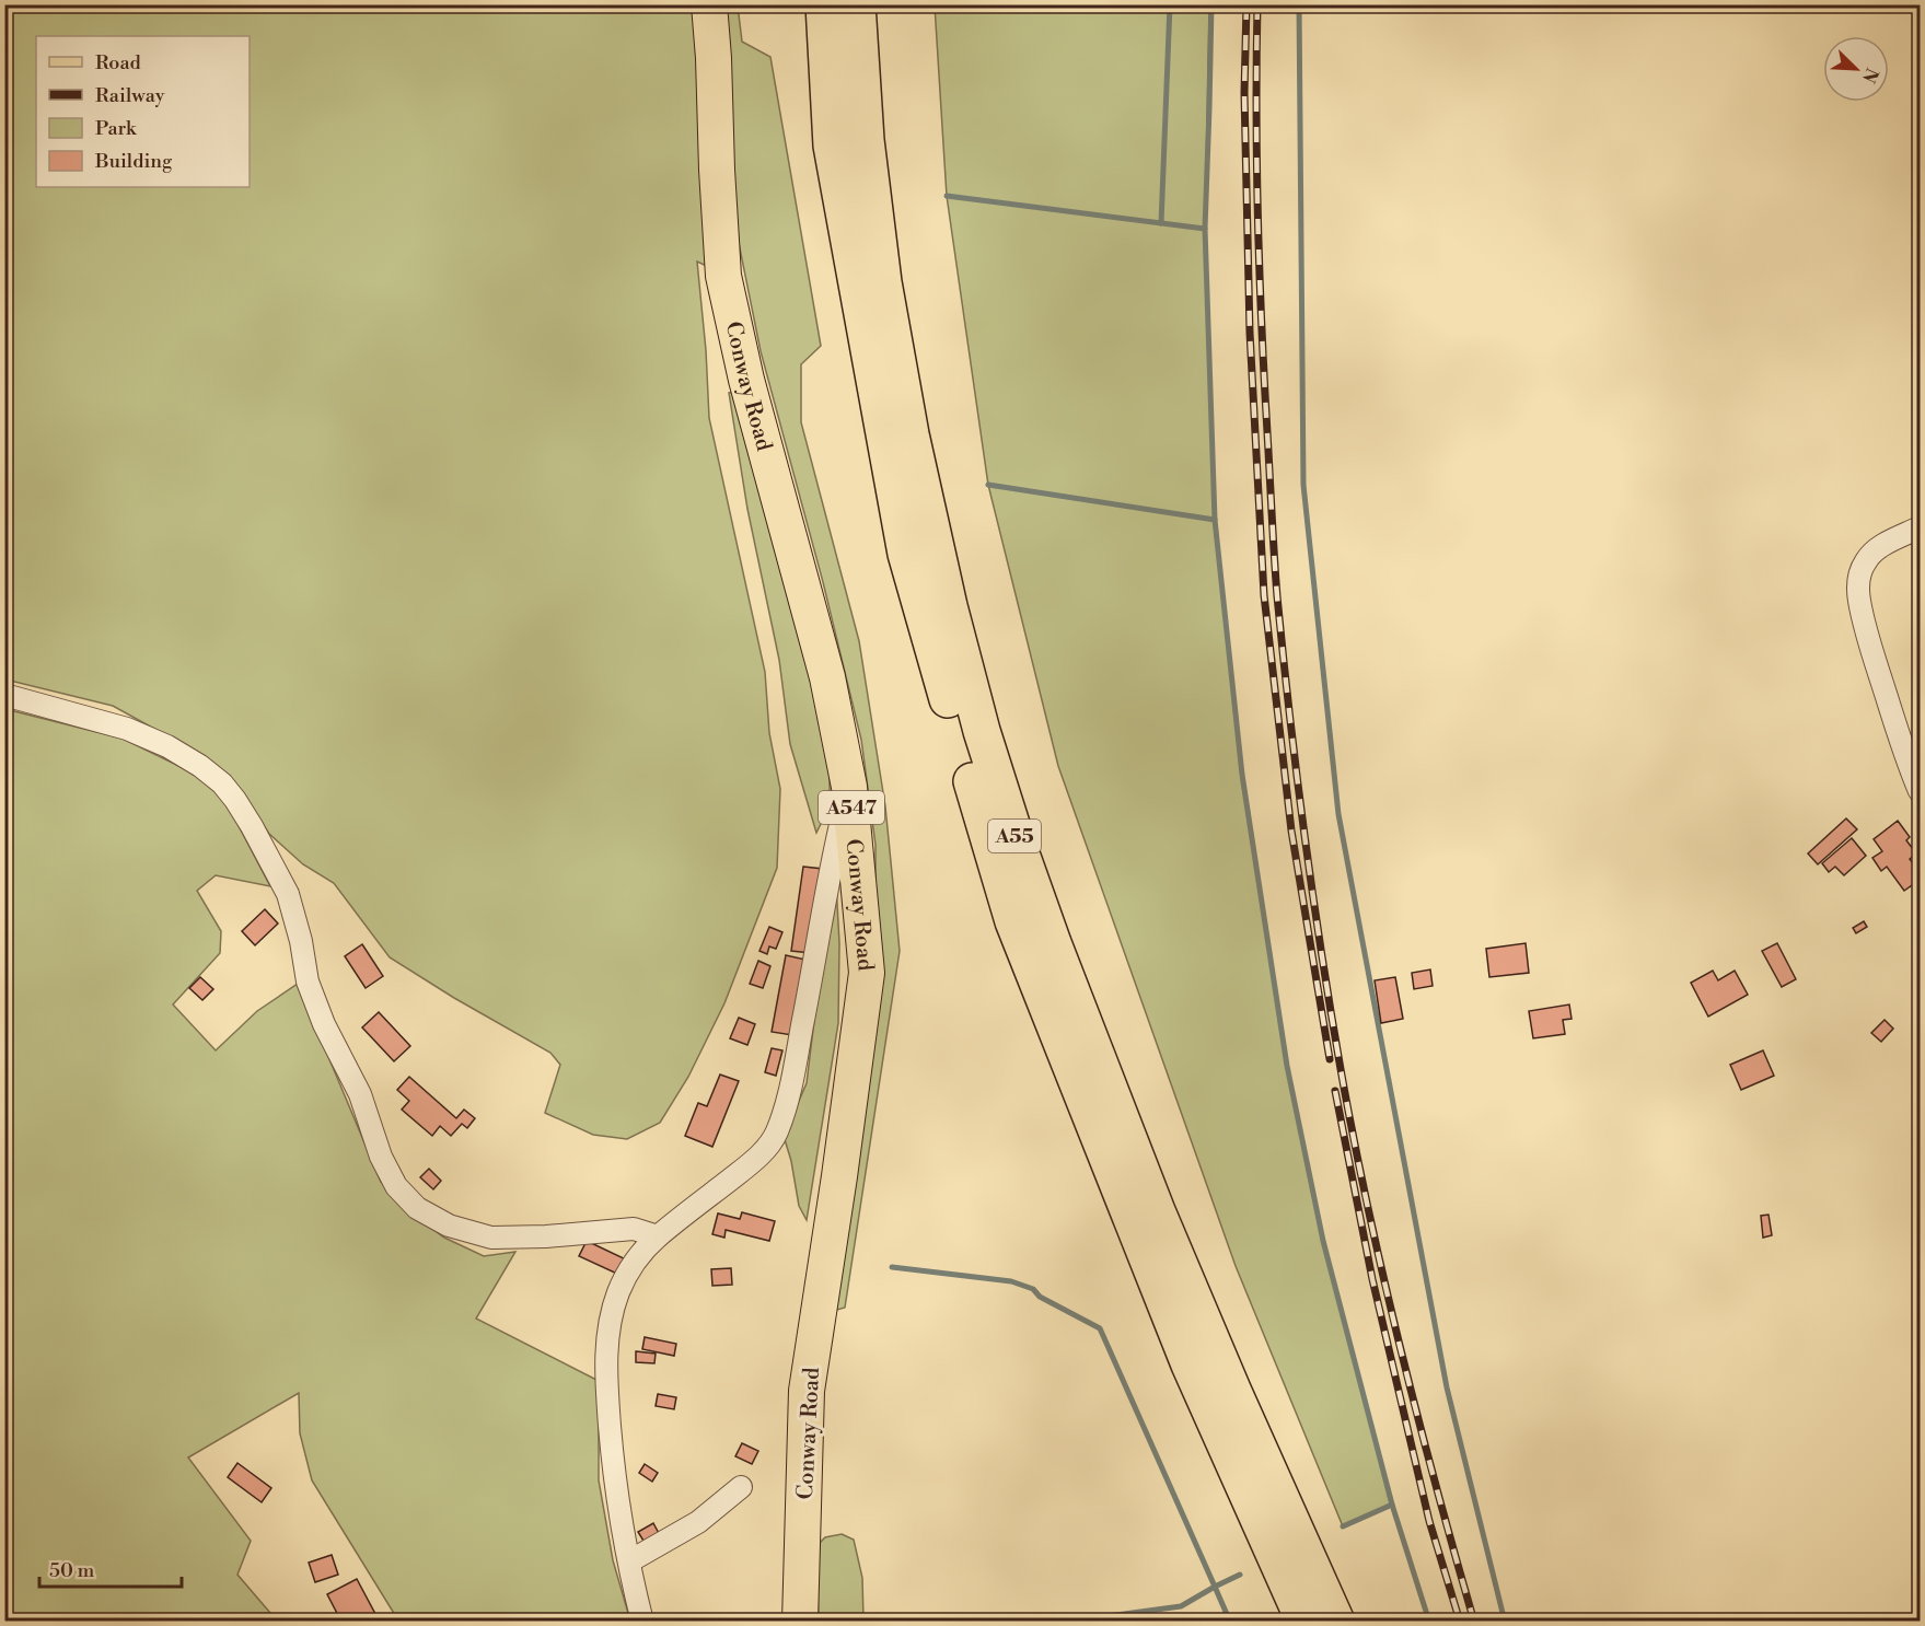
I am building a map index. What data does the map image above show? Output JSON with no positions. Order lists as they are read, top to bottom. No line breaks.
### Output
{"streets":{"highway":["A55"],"main road":["Conway Road","A547"]},"legend":["Road","Railway","Park","Building"],"scale_bar":"50 m","north":"bottom right"}
